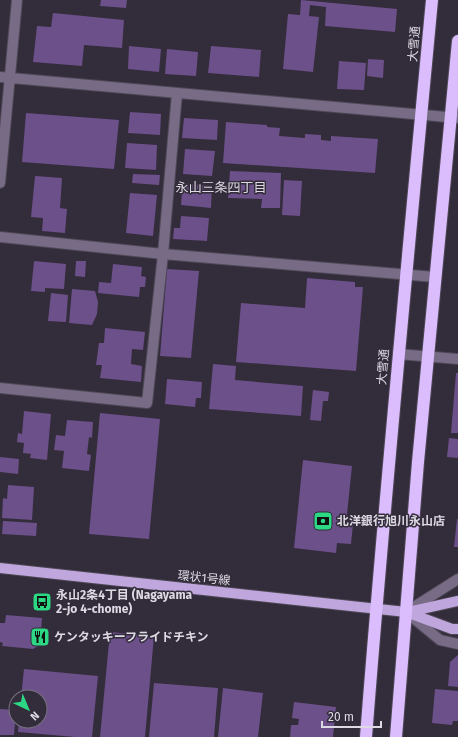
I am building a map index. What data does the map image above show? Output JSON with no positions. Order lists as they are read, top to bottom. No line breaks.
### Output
{"streets":{"highway":["大雪通"],"main road":["環状1号線"]},"crossings":[["大雪通","環状1号線"]],"districts":["永山三条四丁目"],"places":{"bank":["北洋銀行旭川永山店"],"bus stop":["永山2条4丁目 (Nagayama 2-jo 4-chome)"],"restaurant":["ケンタッキーフライドチキン"]},"scale_bar":"20 m","north":"bottom right"}
